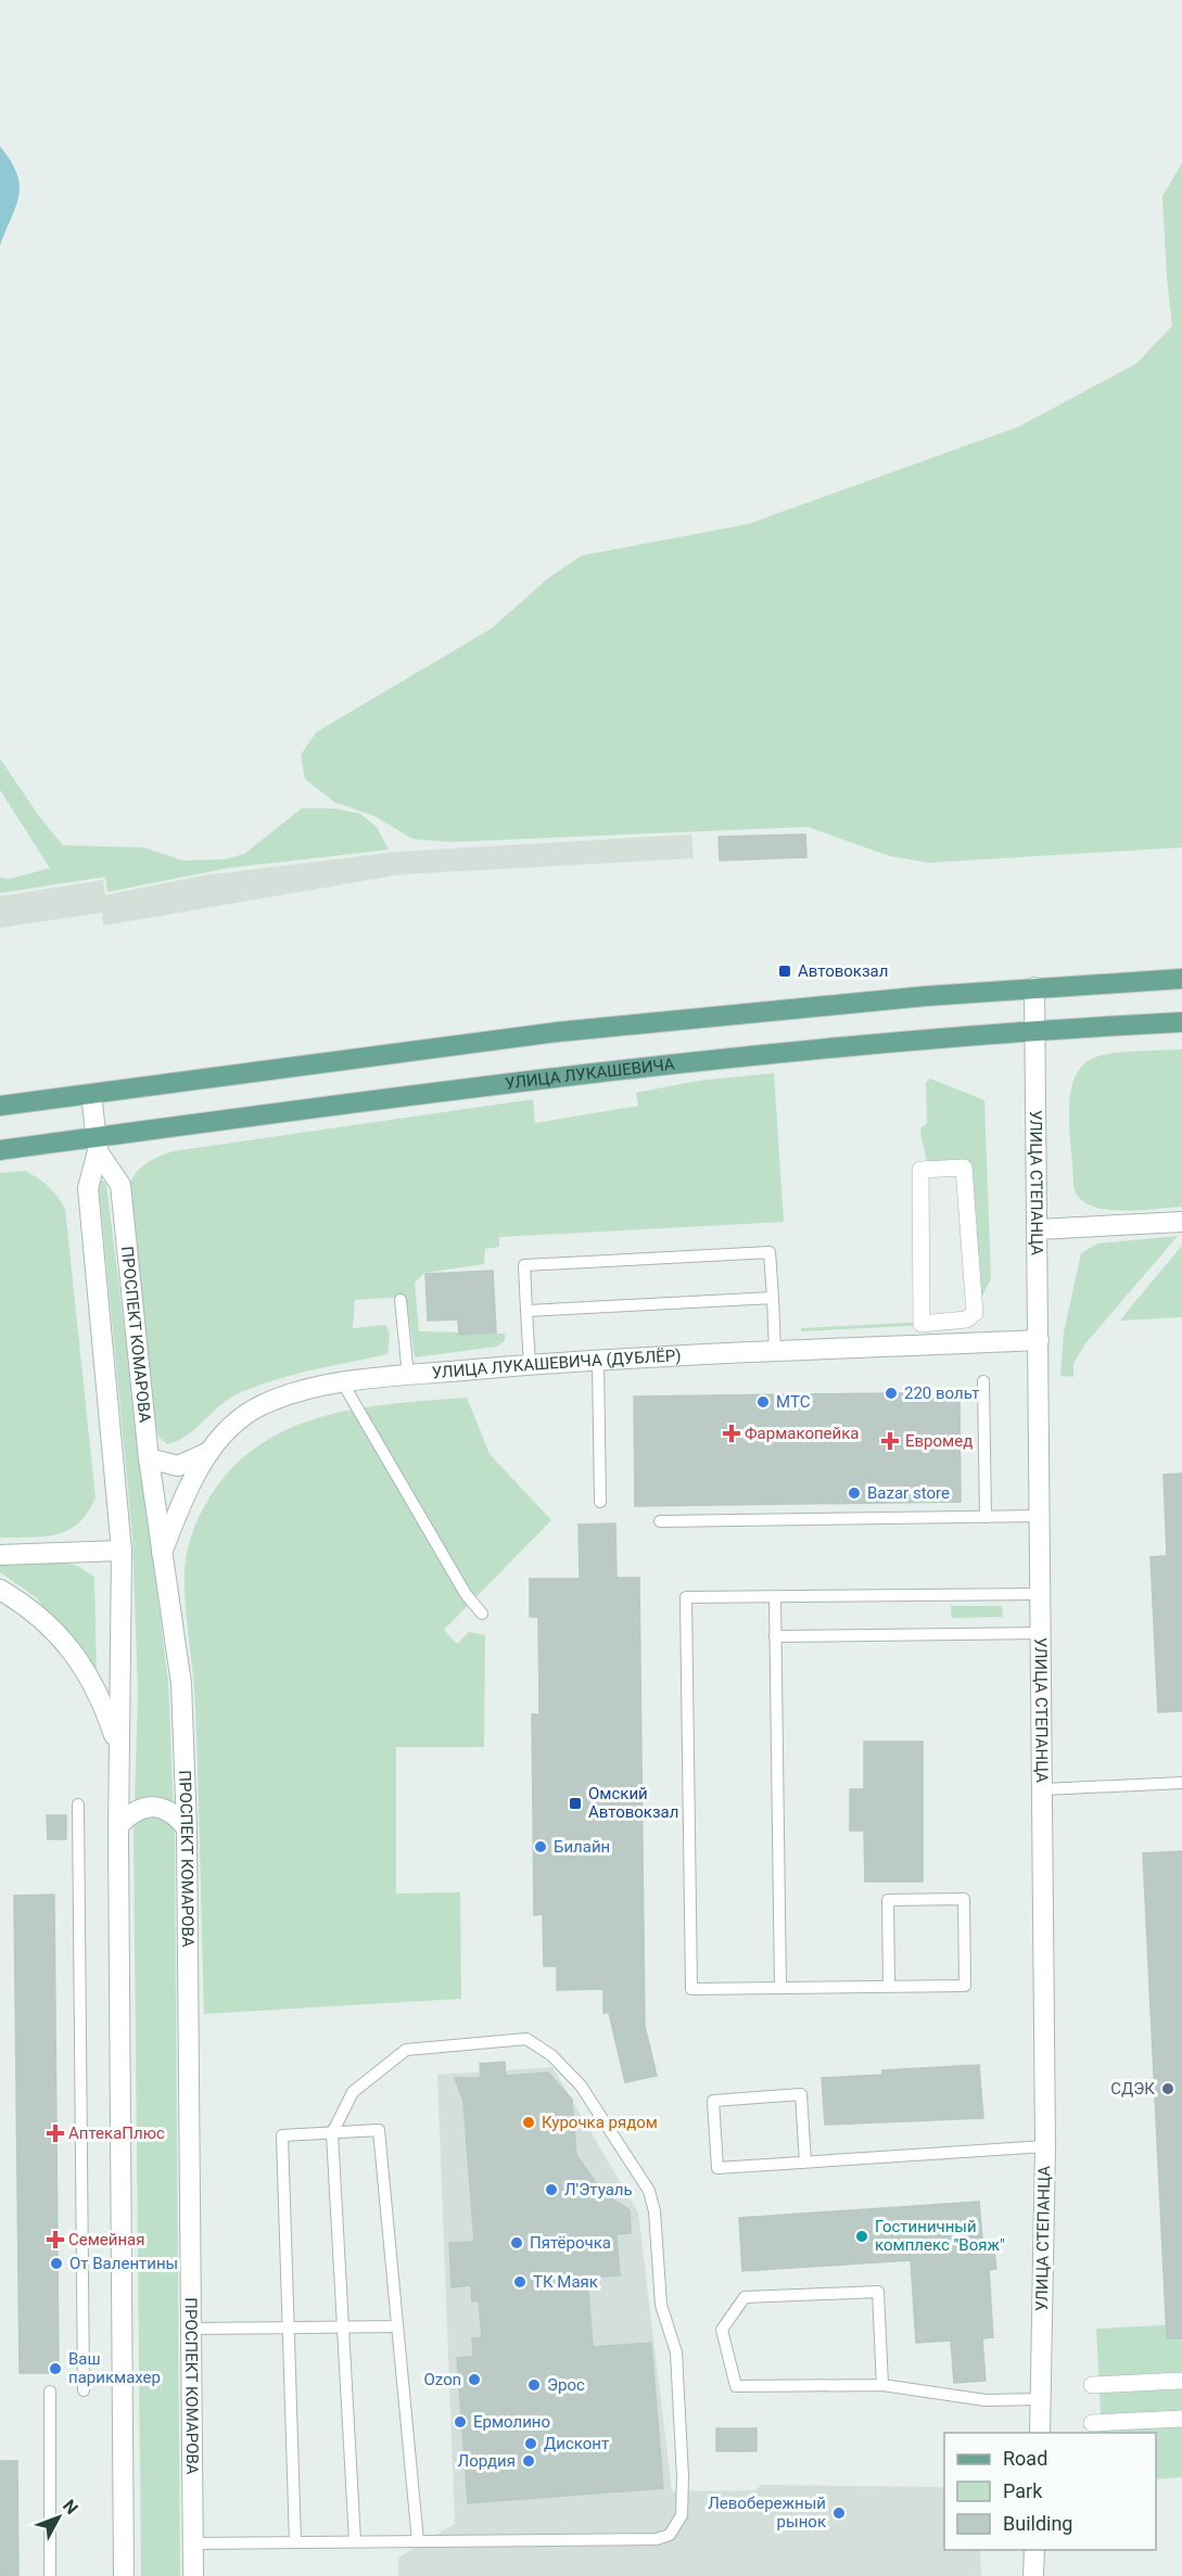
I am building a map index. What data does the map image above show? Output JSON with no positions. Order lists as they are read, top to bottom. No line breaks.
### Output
{"streets":{"main road":["УЛИЦА ЛУКАШЕВИЧА","УЛИЦА СТЕПАНЦА","ПРОСПЕКТ КОМАРОВА","УЛИЦА ЛУКАШЕВИЧА (ДУБЛЁР)"]},"crossings":[["УЛИЦА ЛУКАШЕВИЧА","УЛИЦА СТЕПАНЦА"],["УЛИЦА ЛУКАШЕВИЧА","ПРОСПЕКТ КОМАРОВА"],["УЛИЦА СТЕПАНЦА","УЛИЦА ЛУКАШЕВИЧА (ДУБЛЁР)"],["ПРОСПЕКТ КОМАРОВА","УЛИЦА ЛУКАШЕВИЧА (ДУБЛЁР)"]],"places":{"transit":["Автовокзал","Омский Автовокзал"],"other":["220 вольт","МТС","Bazar store","Билайн","СДЭК","Курочка рядом","Л'Этуаль","Гостиничный комплекс \"Вояж\"","Пятёрочка","От Валентины","ТК Маяк","Ваш парикмахер","Ozon","Эрос","Ермолино","Дисконт","Лордия","Левобережный рынок"],"health":["Фармакопейка","Евромед","АптекаПлюс","Семейная"]},"legend":["Road","Park","Building"],"north":"top right"}
